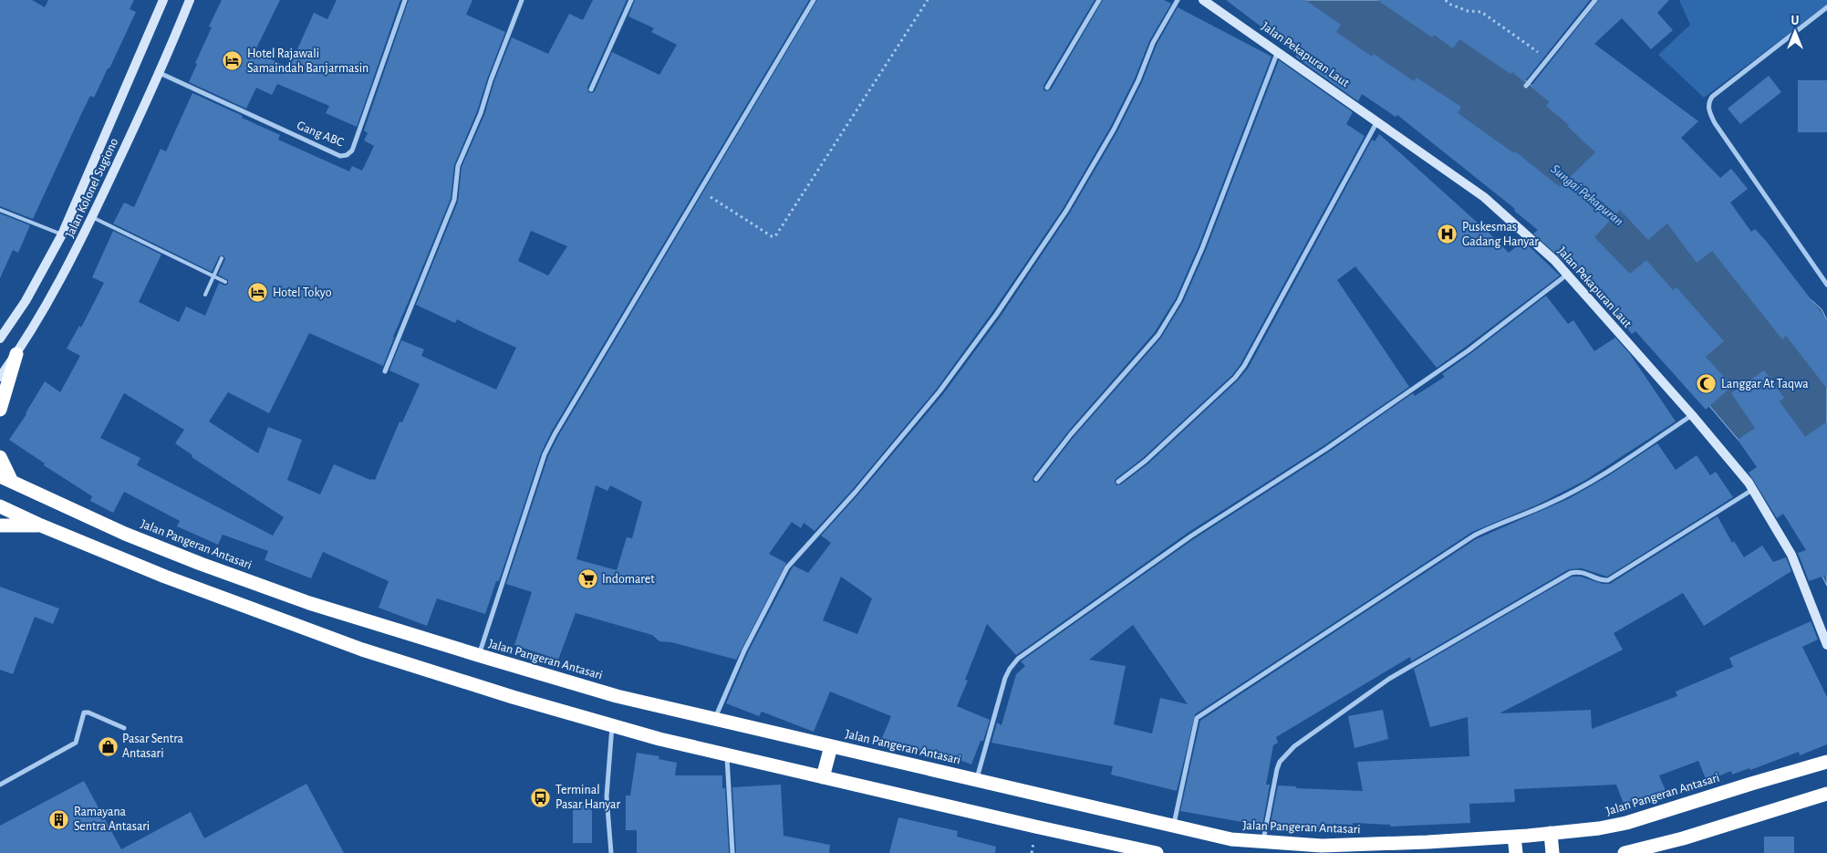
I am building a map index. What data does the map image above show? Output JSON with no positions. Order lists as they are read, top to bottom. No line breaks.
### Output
{"streets":{"highway":["Jalan Pangeran Antasari"],"street":["Jalan Pekapuran Laut","Gang ABC","Jalan Kolonel Sugiono"]},"crossings":[["Gang ABC","Jalan Kolonel Sugiono"]],"water":["Sungai Pekapuran"],"places":{"hotel":["Hotel Rajawali Samaindah Banjarmasin","Hotel Tokyo"],"hospital":["Puskesmas Gadang Hanyar"],"mosque":["Langgar At Taqwa"],"supermarket":["Indomaret"],"shop":["Pasar Sentra Antasari"],"bus stop":["Terminal Pasar Hanyar"],"building":["Ramayana Sentra Antasari"]},"north":"top"}
